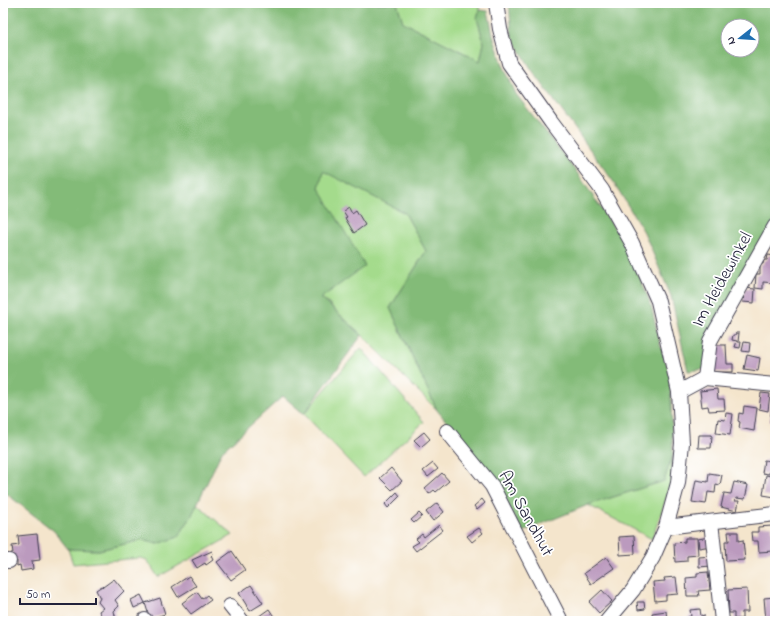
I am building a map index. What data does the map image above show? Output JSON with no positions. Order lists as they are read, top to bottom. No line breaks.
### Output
{"streets":{"street":["Im Heidewinkel","Am Sandhut"]},"scale_bar":"50 m","north":"left"}
